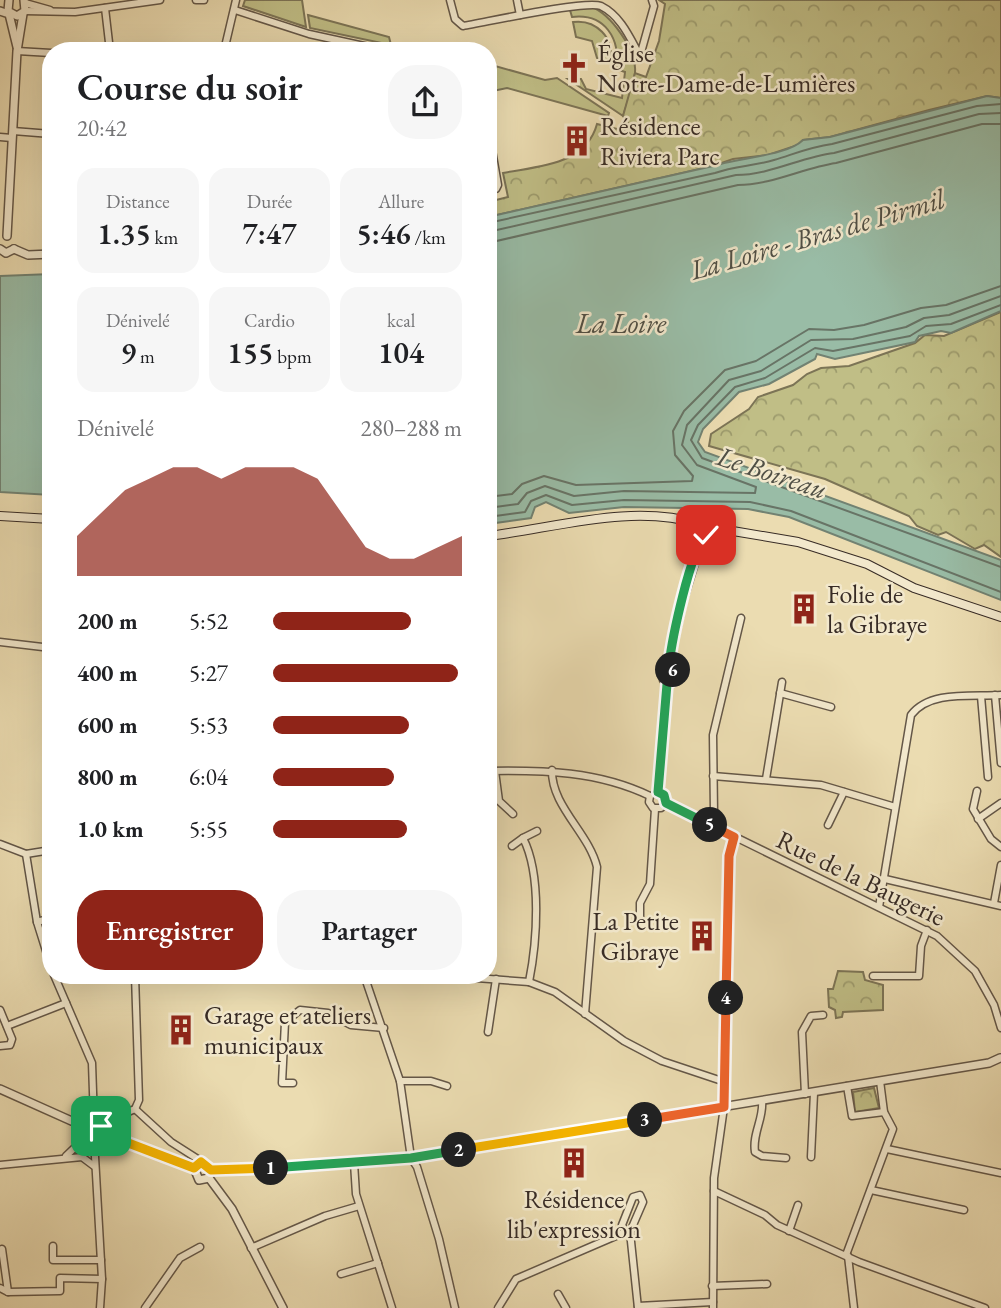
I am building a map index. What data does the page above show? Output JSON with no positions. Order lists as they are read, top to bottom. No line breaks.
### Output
{"streets":{"street":["Rue de la Baugerie"]},"water":["La Loire - Bras de Pirmil","La Loire","Le Boireau"],"places":{"church":["Église Notre-Dame-de-Lumières"],"building":["Résidence Riviera Parc","Folie de la Gibraye","La Petite Gibraye","Garage et ateliers municipaux","Résidence lib'expression"]},"page":{"heading":["Course du soir","20:42"],"stats":[["Distance","1.35 km"],["Durée","7:47"],["Allure","5:46 /km"],["Dénivelé","9 m"],["Cardio","155 bpm"],["kcal","104"]],"chart":["Dénivelé","280–288 m"],"list":[{"name":"200 m","note":"5:52"},{"name":"400 m","note":"5:27"},{"name":"600 m","note":"5:53"},{"name":"800 m","note":"6:04"},{"name":"1.0 km","note":"5:55"}],"pins":["6","5","4","3","2","1"],"buttons":["Enregistrer","Partager"]}}
